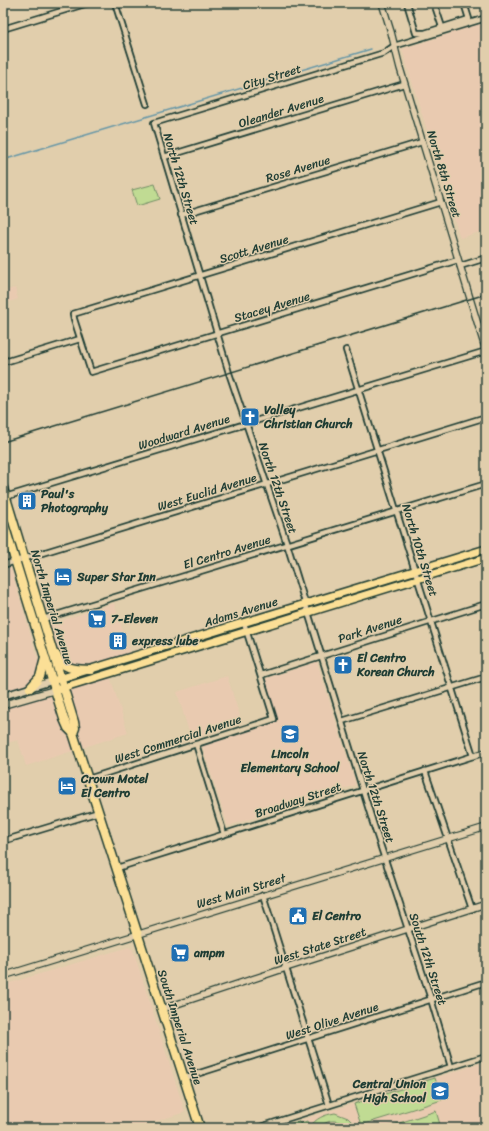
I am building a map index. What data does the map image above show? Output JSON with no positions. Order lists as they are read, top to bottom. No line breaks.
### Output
{"streets":{"highway":["North Imperial Avenue","South Imperial Avenue"],"main road":["Adams Avenue"],"street":["City Street","Oleander Avenue","Rose Avenue","North 8th Street","North 12th Street","Scott Avenue","Stacey Avenue","Woodward Avenue","West Euclid Avenue","North 10th Street","El Centro Avenue","Park Avenue","West Commercial Avenue","Broadway Street","West Main Street","West State Street","South 12th Street","West Olive Avenue"]},"crossings":[["City Street","North 8th Street"],["City Street","North 12th Street"],["Oleander Avenue","North 8th Street"],["Oleander Avenue","North 12th Street"],["Rose Avenue","North 8th Street"],["Rose Avenue","North 12th Street"],["North 8th Street","Scott Avenue"],["North 8th Street","Stacey Avenue"],["North 8th Street","Woodward Avenue"],["North 12th Street","Scott Avenue"],["North 12th Street","Stacey Avenue"],["North 12th Street","Woodward Avenue"],["North 12th Street","West Euclid Avenue"],["North 12th Street","El Centro Avenue"],["North 12th Street","Adams Avenue"],["North 12th Street","Park Avenue"],["North 12th Street","Broadway Street"],["North 12th Street","West Main Street"],["North 12th Street","South 12th Street"],["Scott Avenue","Stacey Avenue"],["Woodward Avenue","North 10th Street"],["Woodward Avenue","North Imperial Avenue"],["West Euclid Avenue","North 10th Street"],["West Euclid Avenue","North Imperial Avenue"],["North 10th Street","El Centro Avenue"],["North 10th Street","Adams Avenue"],["North 10th Street","Park Avenue"],["North 10th Street","Broadway Street"],["El Centro Avenue","North Imperial Avenue"],["North Imperial Avenue","Adams Avenue"],["North Imperial Avenue","West Commercial Avenue"],["North Imperial Avenue","Broadway Street"],["North Imperial Avenue","West Main Street"],["North Imperial Avenue","South Imperial Avenue"],["Park Avenue","West Commercial Avenue"],["West Main Street","South 12th Street"],["West Main Street","South Imperial Avenue"],["West State Street","South 12th Street"],["West State Street","South Imperial Avenue"],["South 12th Street","West Olive Avenue"],["West Olive Avenue","South Imperial Avenue"]],"places":{"church":["Valley Christian Church","El Centro Korean Church"],"building":["Paul's Photography","express lube"],"hotel":["Super Star Inn","Crown Motel El Centro"],"supermarket":["7-Eleven","ampm"],"school or university":["Lincoln Elementary School","Central Union High School"],"public building":["El Centro"]}}
